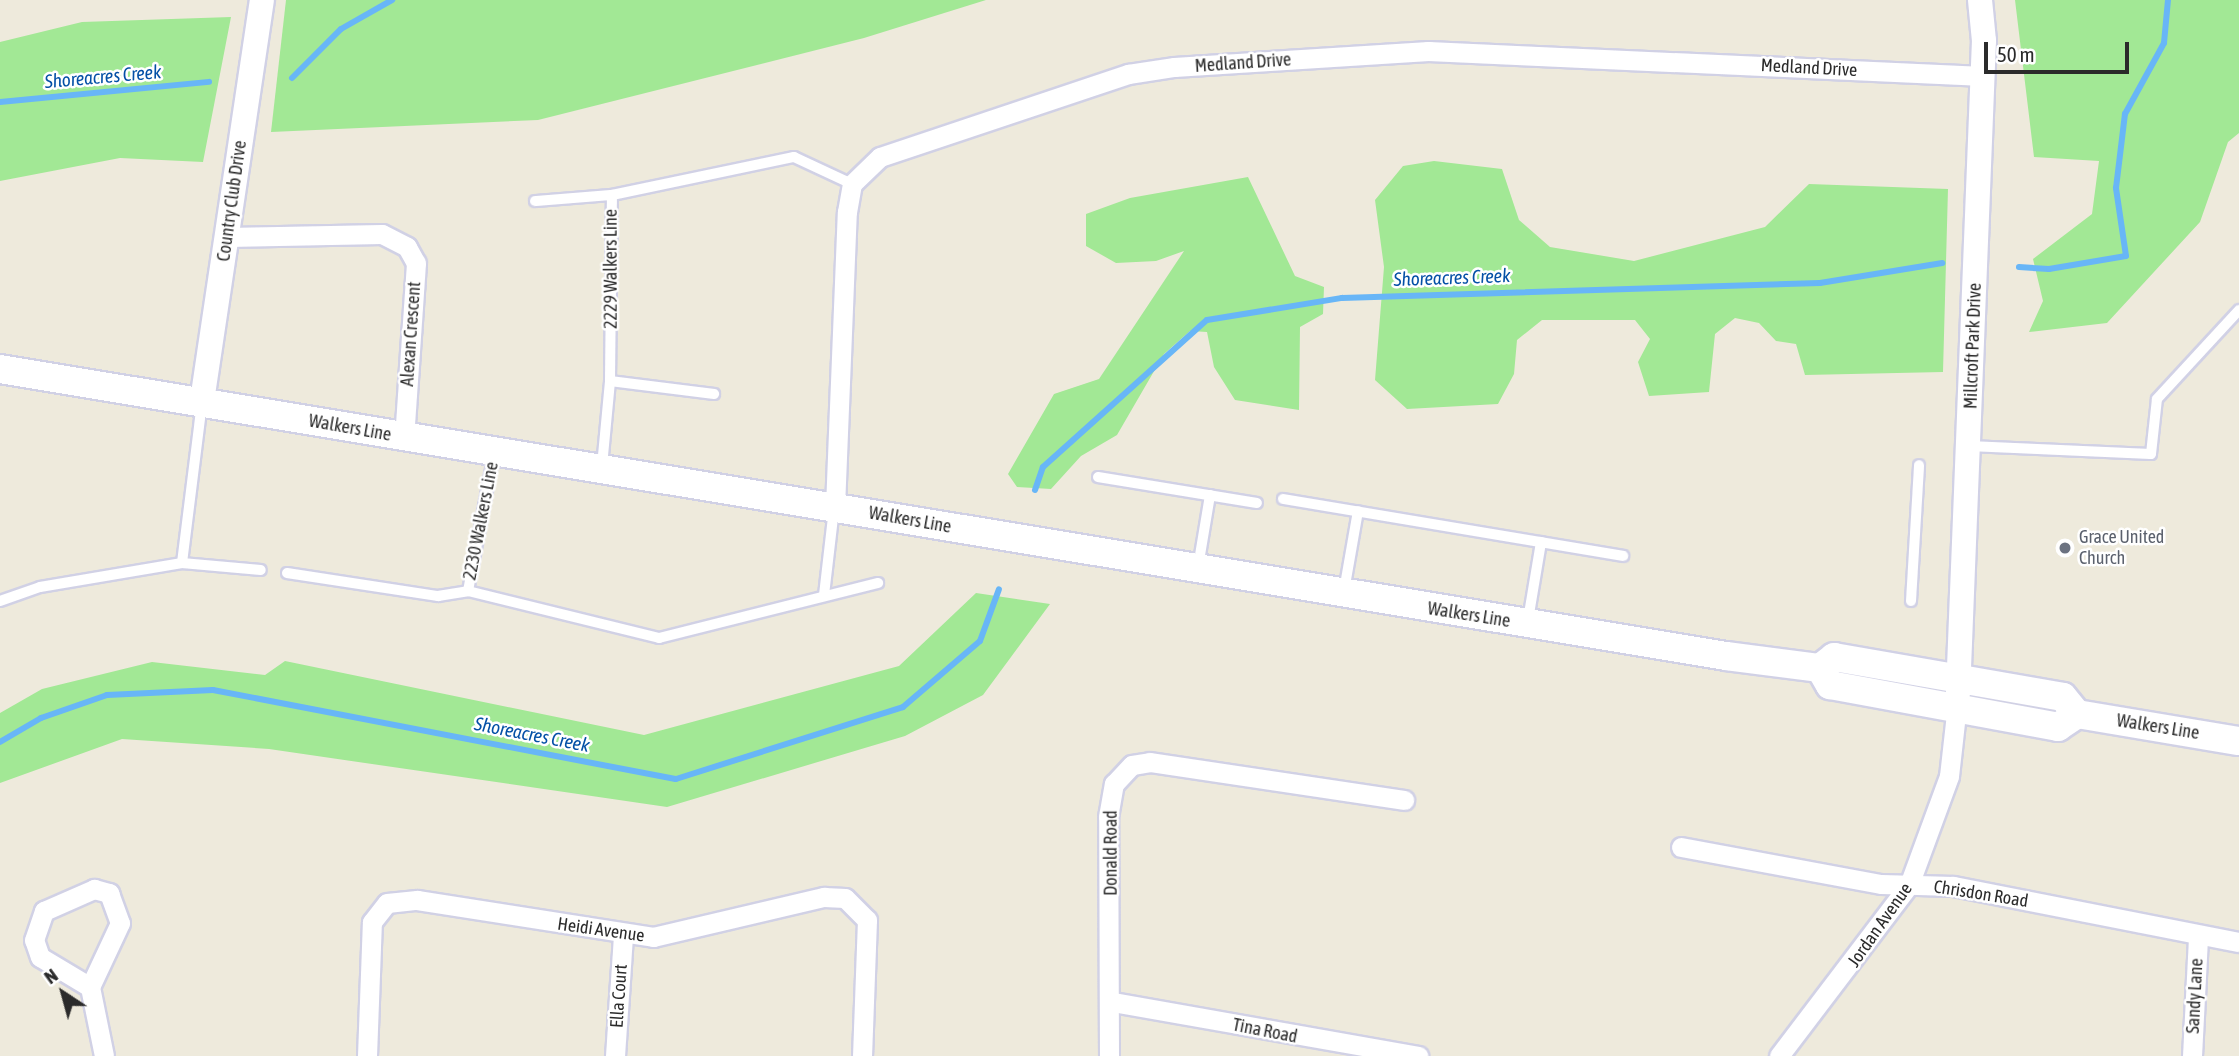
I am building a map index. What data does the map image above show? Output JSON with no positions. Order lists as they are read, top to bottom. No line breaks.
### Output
{"streets":{"main road":["Walkers Line"],"street":["Medland Drive","Country Club Drive","Alexan Crescent","Millcroft Park Drive","Donald Road","Chrisdon Road","Jordan Avenue","Heidi Avenue","Ella Court","Sandy Lane","Tina Road"],"lane":["2229 Walkers Line","2230 Walkers Line"]},"crossings":[["Medland Drive","2229 Walkers Line"],["Medland Drive","Millcroft Park Drive"],["Country Club Drive","Alexan Crescent"],["Country Club Drive","Walkers Line"],["2229 Walkers Line","Walkers Line"],["Alexan Crescent","Walkers Line"],["Millcroft Park Drive","Walkers Line"],["Millcroft Park Drive","Jordan Avenue"],["Walkers Line","2230 Walkers Line"],["Walkers Line","Jordan Avenue"],["Donald Road","Tina Road"],["Chrisdon Road","Jordan Avenue"],["Chrisdon Road","Sandy Lane"],["Heidi Avenue","Ella Court"]],"water":["Shoreacres Creek"],"places":["Grace United Church"],"scale_bar":"50 m","north":"top left"}
